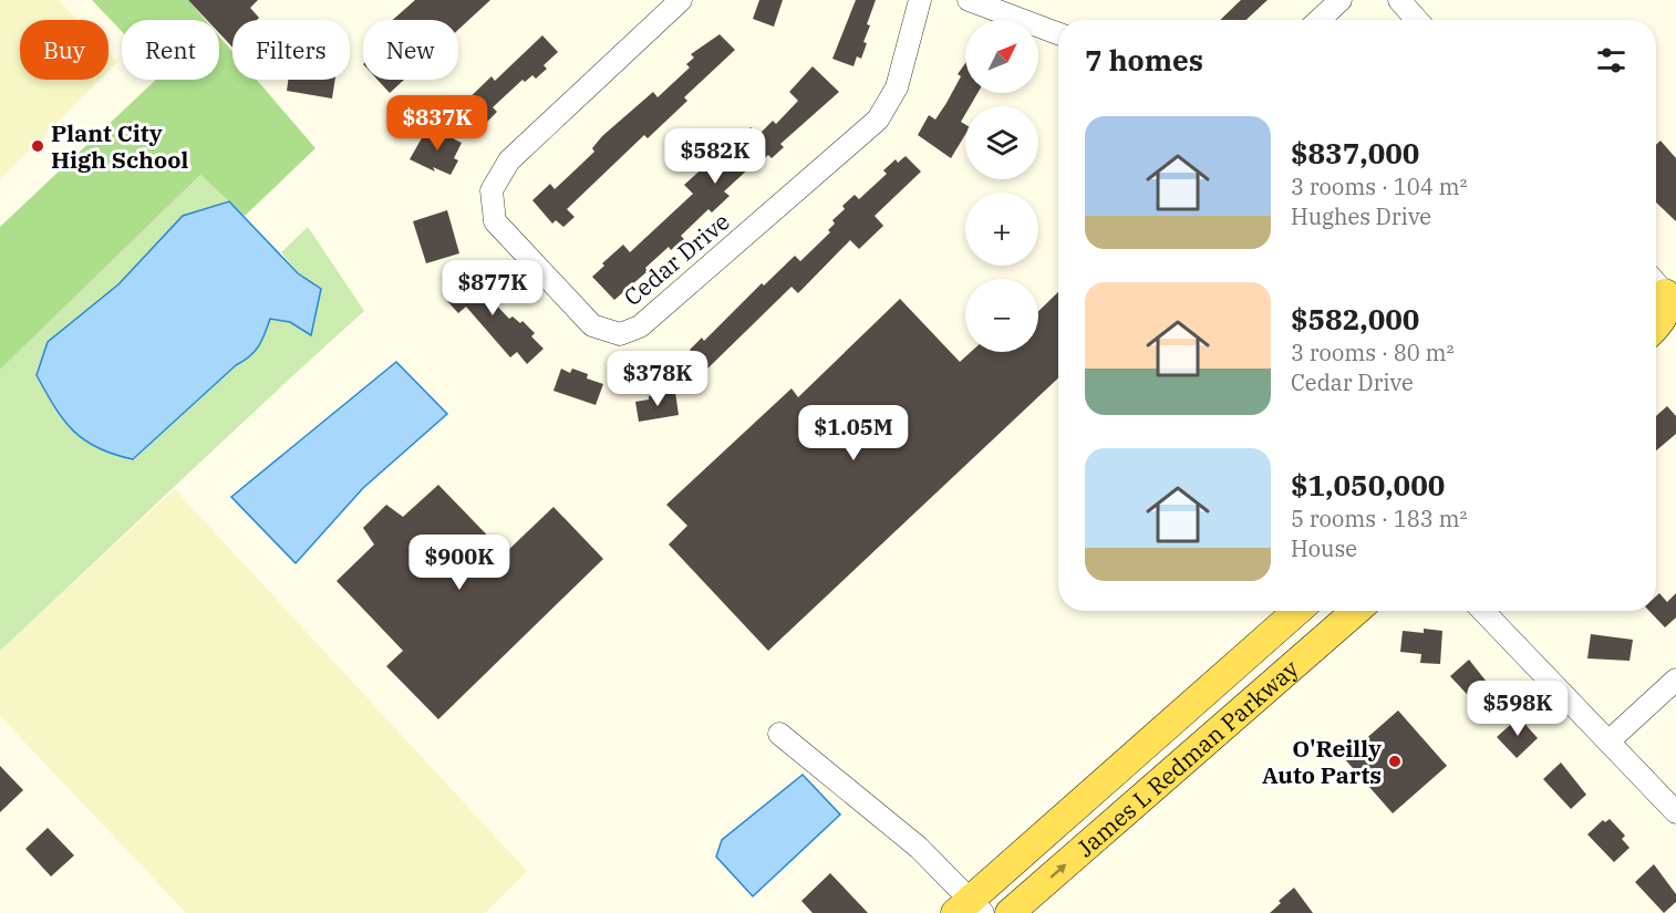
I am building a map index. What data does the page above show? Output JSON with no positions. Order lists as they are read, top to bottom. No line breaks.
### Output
{"streets":{"main road":["James L Redman Parkway"],"street":["Cedar Drive"]},"places":["Plant City High School","O'Reilly Auto Parts"],"north":"top right","page":{"map_buttons":["+","−"],"chip":["Buy","Rent","Filters","New"],"heading":"7 homes","price":["$837K","$582K","$877K","$378K","$1.05M","$900K","$598K"],"list":[{"name":"$837,000","note":"3 rooms · 104 m² · Hughes Drive"},{"name":"$582,000","note":"3 rooms · 80 m² · Cedar Drive"},{"name":"$1,050,000","note":"5 rooms · 183 m² · House"}]}}
